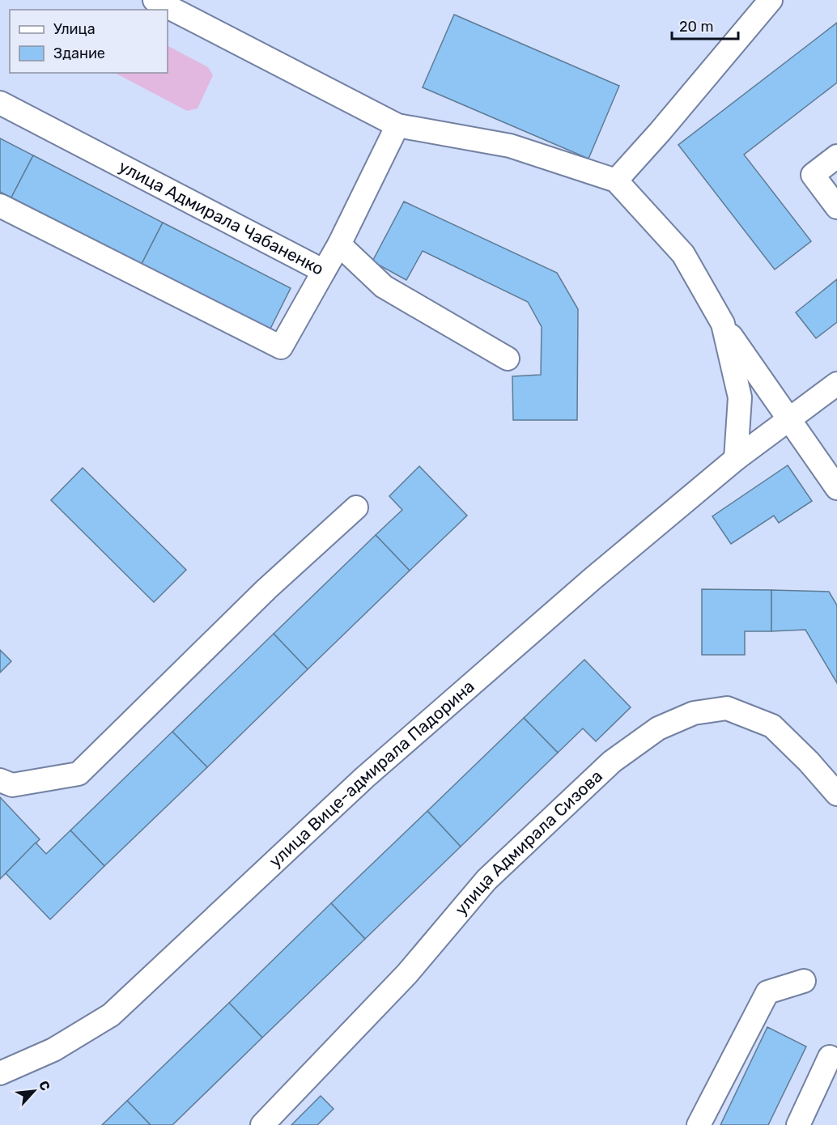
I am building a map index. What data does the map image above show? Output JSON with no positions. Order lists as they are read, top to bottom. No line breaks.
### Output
{"streets":{"street":["улица Адмирала Чабаненко","улица Вице-адмирала Падорина","улица Адмирала Сизова"]},"legend":["Улица","Здание"],"scale_bar":"20 m","north":"top right"}
